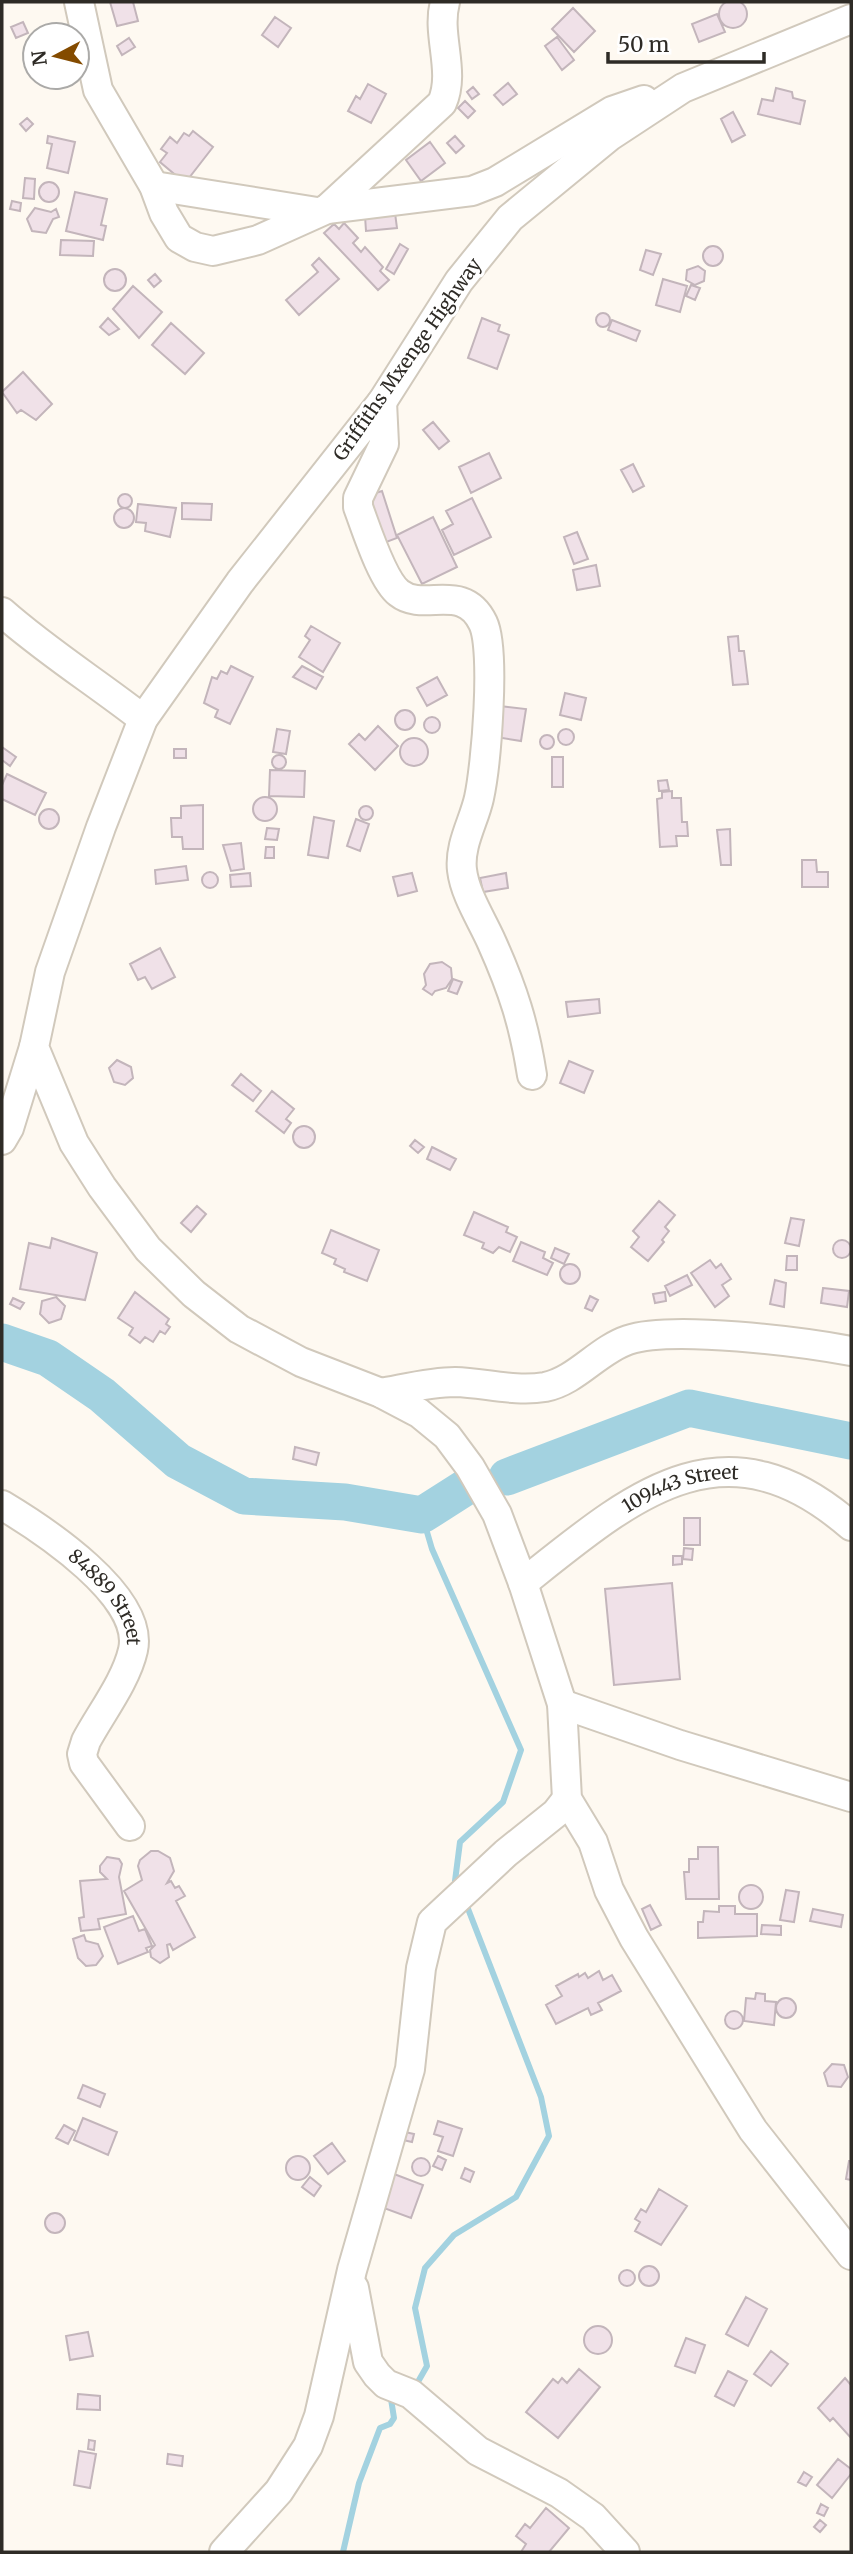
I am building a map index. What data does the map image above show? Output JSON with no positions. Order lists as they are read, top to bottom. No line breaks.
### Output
{"streets":{"street":["Griffiths Mxenge Highway","109443 Street","84889 Street"]},"scale_bar":"50 m","north":"left"}
